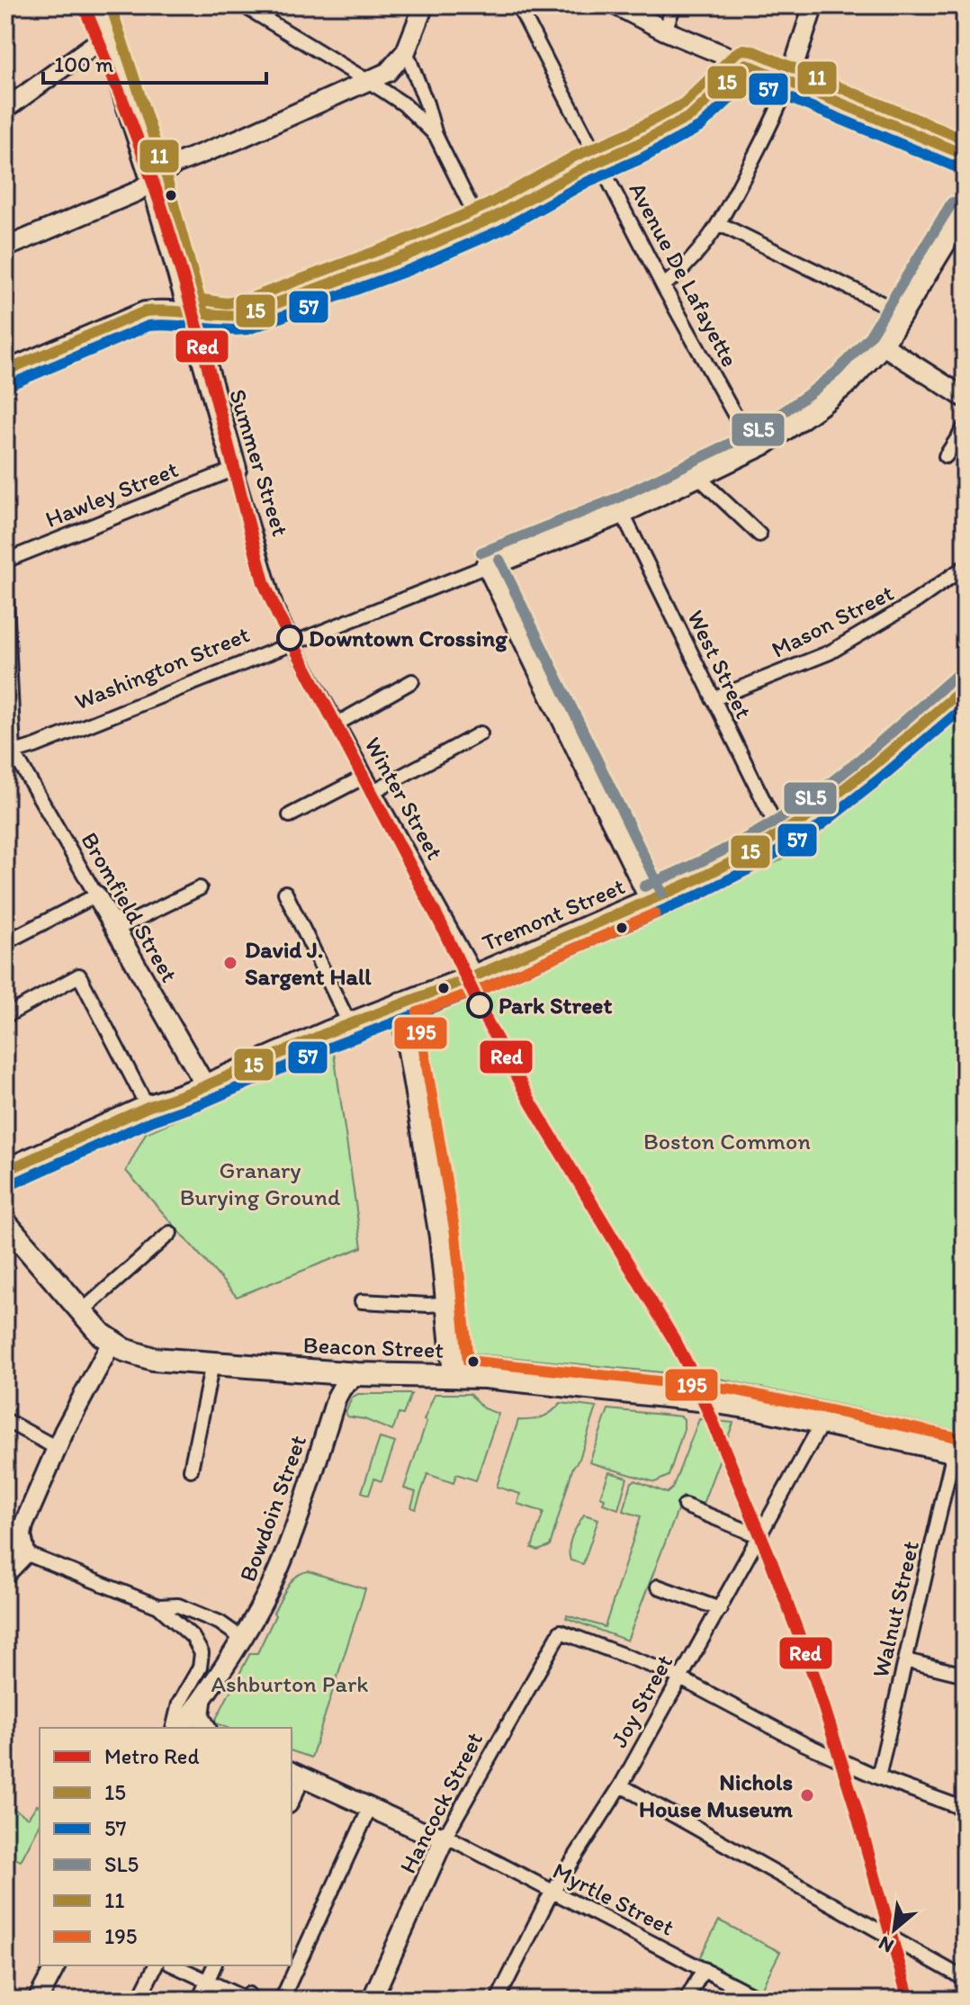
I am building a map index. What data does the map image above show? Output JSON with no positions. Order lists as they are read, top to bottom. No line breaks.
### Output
{"streets":{"main road":["Summer Street","Washington Street","Bromfield Street","Tremont Street","Beacon Street","Bowdoin Street","Hancock Street"],"street":["Avenue De Lafayette","Hawley Street","Mason Street","West Street","Winter Street","Walnut Street","Joy Street","Myrtle Street"]},"crossings":[["Avenue De Lafayette","Washington Street"],["Summer Street","Hawley Street"],["Summer Street","Washington Street"],["Summer Street","Winter Street"],["Mason Street","West Street"],["West Street","Washington Street"],["West Street","Tremont Street"],["Washington Street","Winter Street"],["Washington Street","Bromfield Street"],["Winter Street","Tremont Street"],["Bromfield Street","Tremont Street"],["Beacon Street","Bowdoin Street"],["Beacon Street","Walnut Street"],["Beacon Street","Joy Street"],["Joy Street","Hancock Street"],["Joy Street","Myrtle Street"],["Hancock Street","Myrtle Street"]],"parks":["Boston Common","Granary Burying Ground","Ashburton Park"],"places":["Downtown Crossing","David J. Sargent Hall","Park Street","Nichols House Museum"],"lines":["metro line Red","transit line 11","transit line 15","transit line 57","transit line SL5","transit line 195"],"legend":["Metro Red","15","57","SL5","11","195"],"scale_bar":"100 m","north":"bottom left"}
